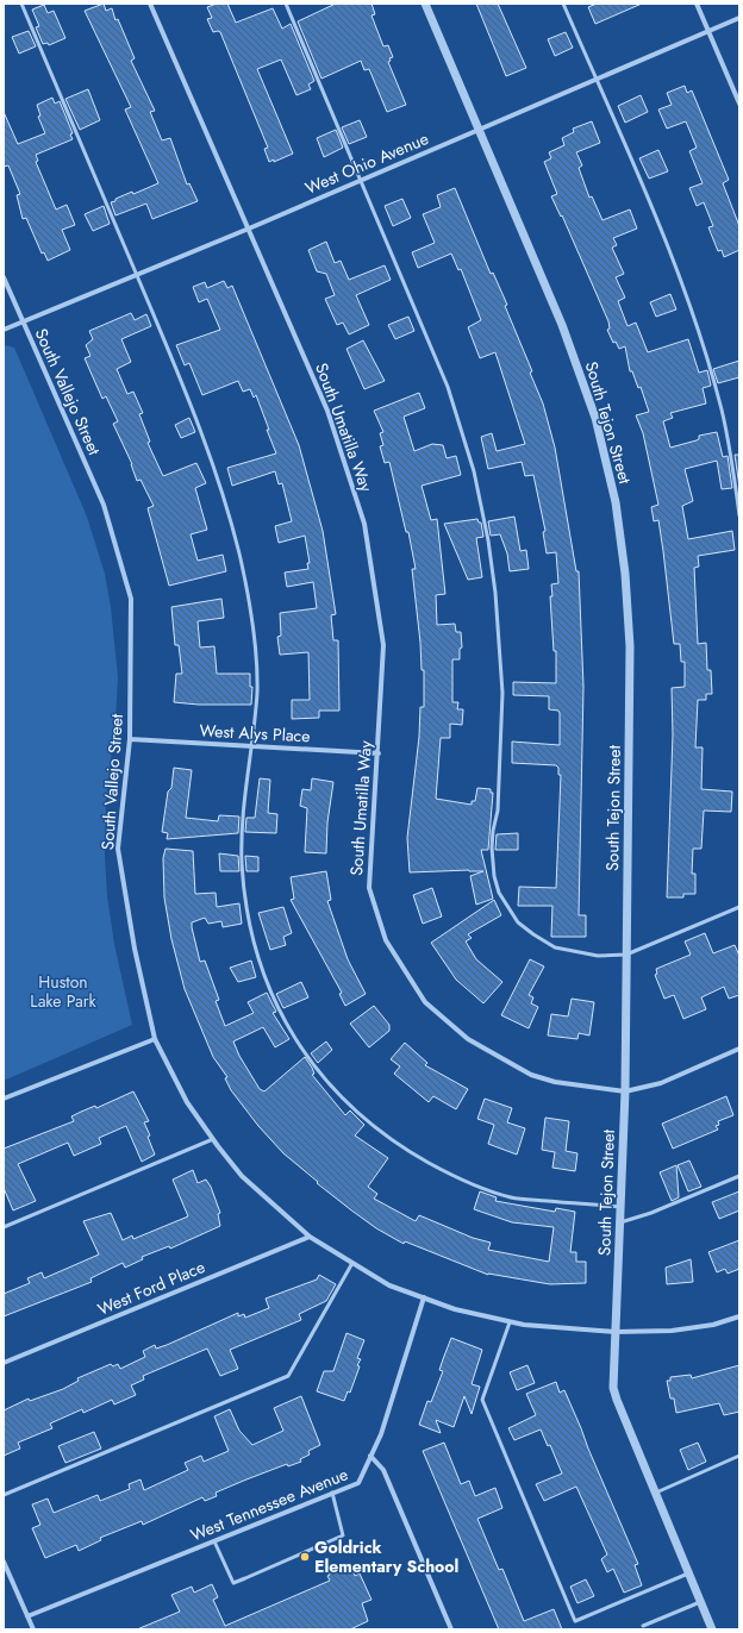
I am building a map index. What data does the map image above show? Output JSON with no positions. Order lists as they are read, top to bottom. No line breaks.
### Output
{"streets":{"street":["West Ohio Avenue","South Vallejo Street","South Tejon Street","South Umatilla Way","West Alys Place","West Ford Place","West Tennessee Avenue"]},"crossings":[["West Ohio Avenue","South Vallejo Street"],["West Ohio Avenue","South Tejon Street"],["West Ohio Avenue","South Umatilla Way"],["South Vallejo Street","West Alys Place"],["South Vallejo Street","West Ford Place"],["South Vallejo Street","West Tennessee Avenue"],["South Tejon Street","South Umatilla Way"],["South Umatilla Way","West Alys Place"]],"parks":["Huston Lake Park"],"places":["Goldrick Elementary School"]}
